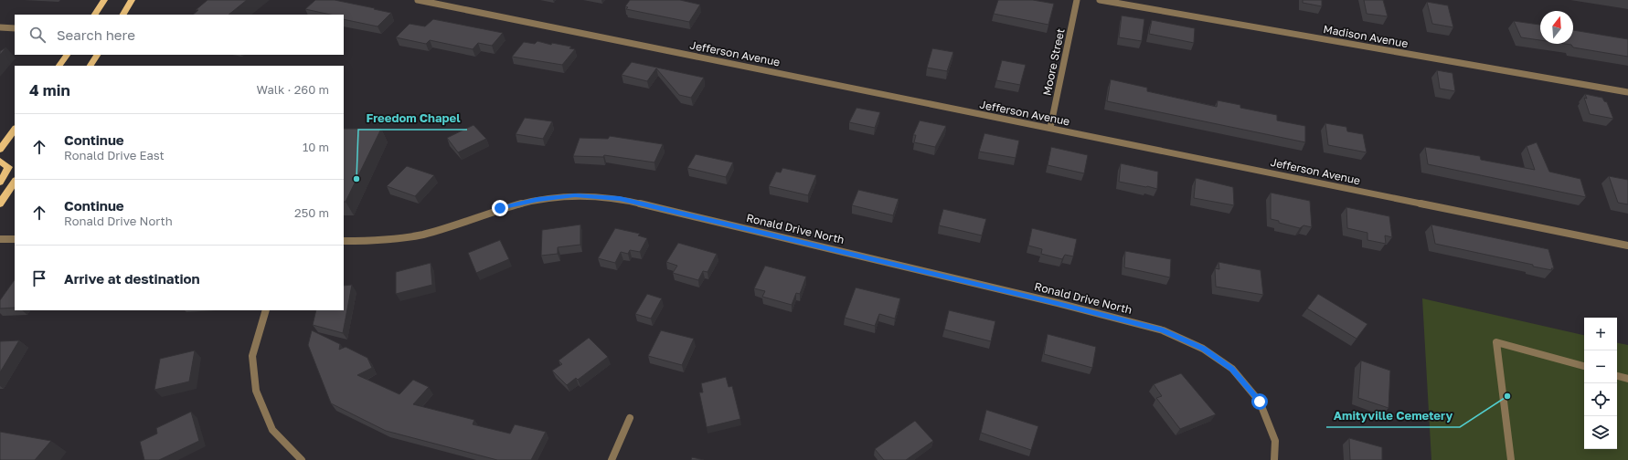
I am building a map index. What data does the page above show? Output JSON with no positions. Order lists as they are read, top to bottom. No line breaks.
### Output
{"streets":{"street":["Madison Avenue","Jefferson Avenue","Moore Street","Ronald Drive North"]},"crossings":[["Jefferson Avenue","Moore Street"]],"places":["Freedom Chapel","Amityville Cemetery"],"north":"top","page":{"search":"Search here","heading":["4 min","Walk · 260 m"],"list":[["Continue","Ronald Drive East","10 m"],["Continue","Ronald Drive North","250 m"],"Arrive at destination"],"map_buttons":["+","−"]}}
